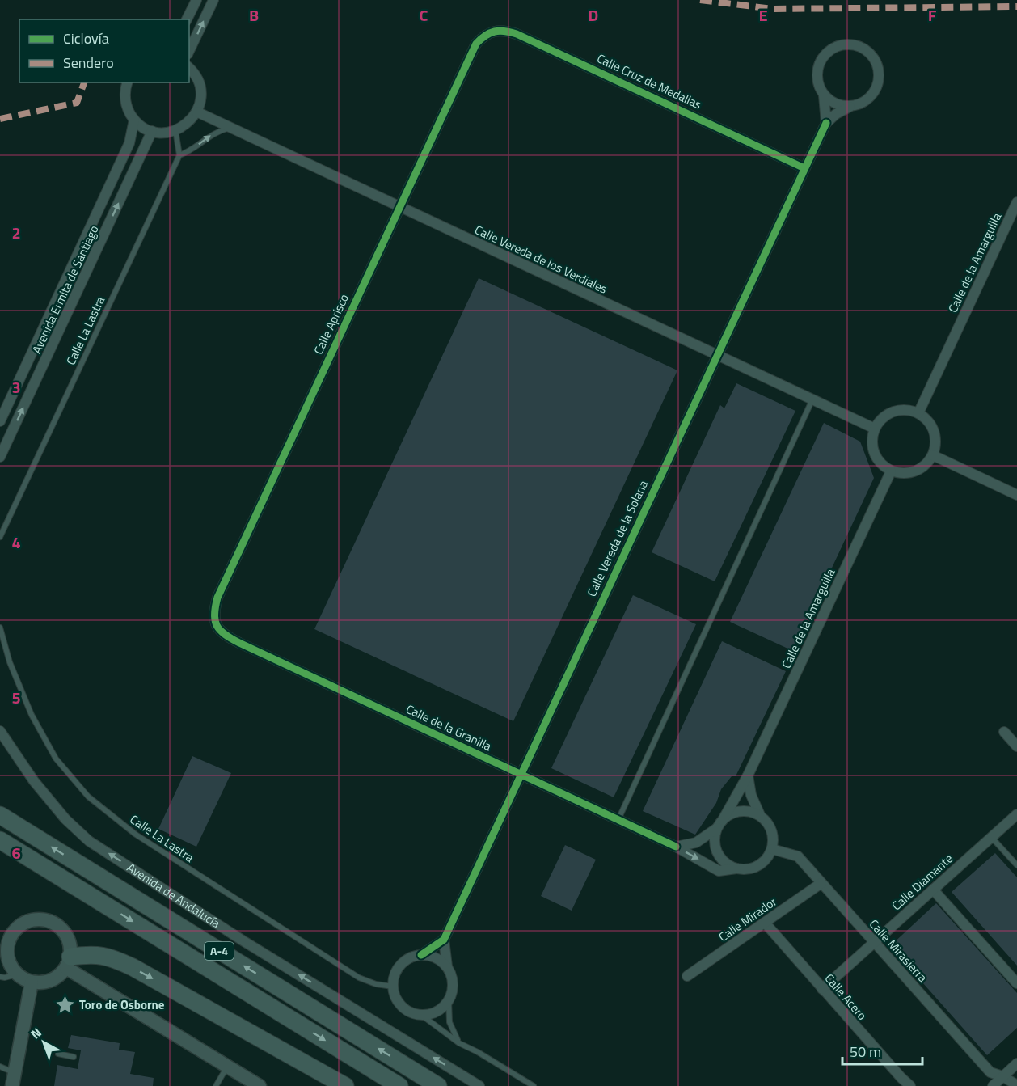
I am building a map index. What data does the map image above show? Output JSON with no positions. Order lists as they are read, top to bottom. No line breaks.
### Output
{"streets":{"highway":["A-4"],"street":["Calle Cruz de Medallas","Calle Vereda de los Verdiales","Calle de la Amarguilla","Avenida Ermita de Santiago","Calle Aprisco","Calle Vereda de la Solana","Calle de la Granilla","Calle Diamante","Avenida de Andalucía","Calle Mirador","Calle Mirasierra","Calle Acero"],"lane":["Calle La Lastra"]},"crossings":[["Calle Cruz de Medallas","Calle Aprisco"],["Calle Cruz de Medallas","Calle Vereda de la Solana"],["Calle Vereda de los Verdiales","Calle de la Amarguilla"],["Calle Vereda de los Verdiales","Calle Aprisco"],["Calle Vereda de los Verdiales","Calle Vereda de la Solana"],["Calle de la Amarguilla","Calle de la Granilla"],["Calle de la Amarguilla","Calle Mirasierra"],["Calle Aprisco","Calle de la Granilla"],["Calle Vereda de la Solana","Calle de la Granilla"],["Calle de la Granilla","Calle Mirasierra"],["Calle Diamante","Calle Mirasierra"],["Calle Diamante","Calle Acero"],["Calle Mirador","Calle Mirasierra"],["Calle Mirador","Calle Acero"]],"one_way":["Avenida de Andalucía"],"places":{"place":["Toro de Osborne"]},"legend":["Ciclovía","Sendero"],"scale_bar":"50 m","north":"top left","grid":{"columns":["B","C","D","E","F"],"rows":["2","3","4","5","6"]}}
